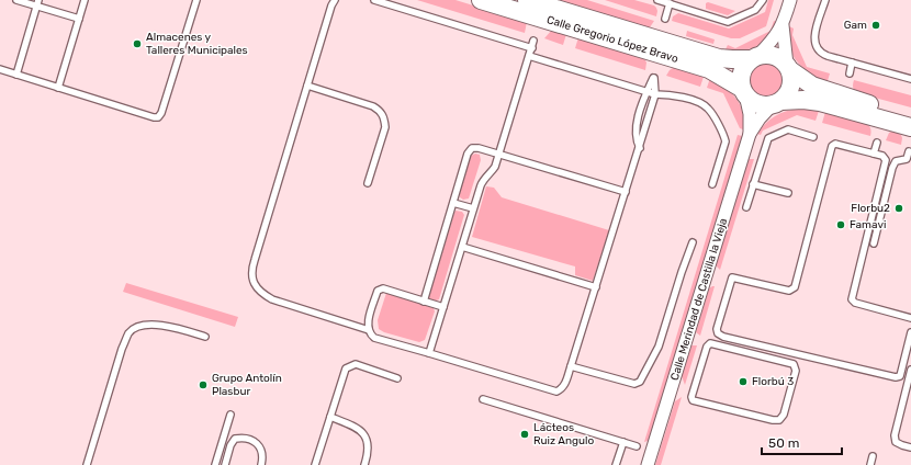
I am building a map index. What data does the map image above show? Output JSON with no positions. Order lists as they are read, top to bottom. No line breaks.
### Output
{"streets":{"main road":["Calle Gregorio López Bravo"],"street":["Calle Merindad de Castilla la Vieja"]},"crossings":[["Calle Gregorio López Bravo","Calle Merindad de Castilla la Vieja"]],"places":["Gam","Almacenes y Talleres Municipales","Florbu2","Famavi","Florbú 3","Grupo Antolín Plasbur","Lácteos Ruiz Angulo"],"scale_bar":"50 m"}
